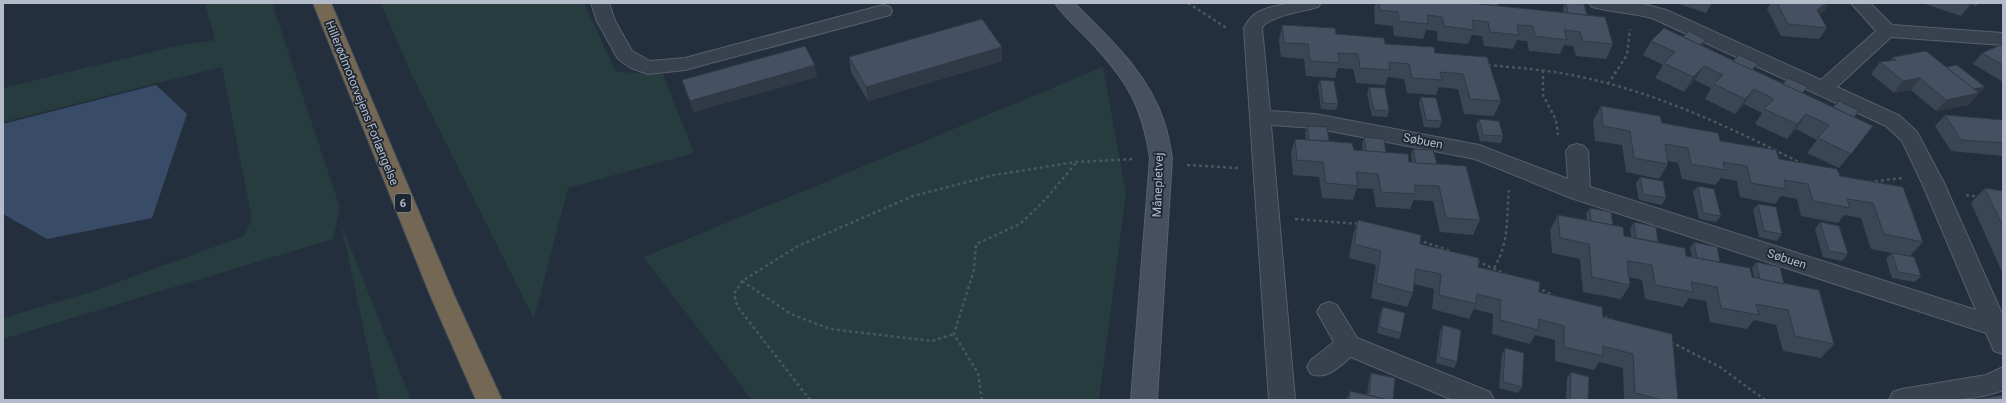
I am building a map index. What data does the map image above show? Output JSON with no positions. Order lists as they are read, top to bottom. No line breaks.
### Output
{"streets":{"highway":["Hillerødmotorvejens Forlængelse","6"],"street":["Søbuen","Månepletvej"]}}
